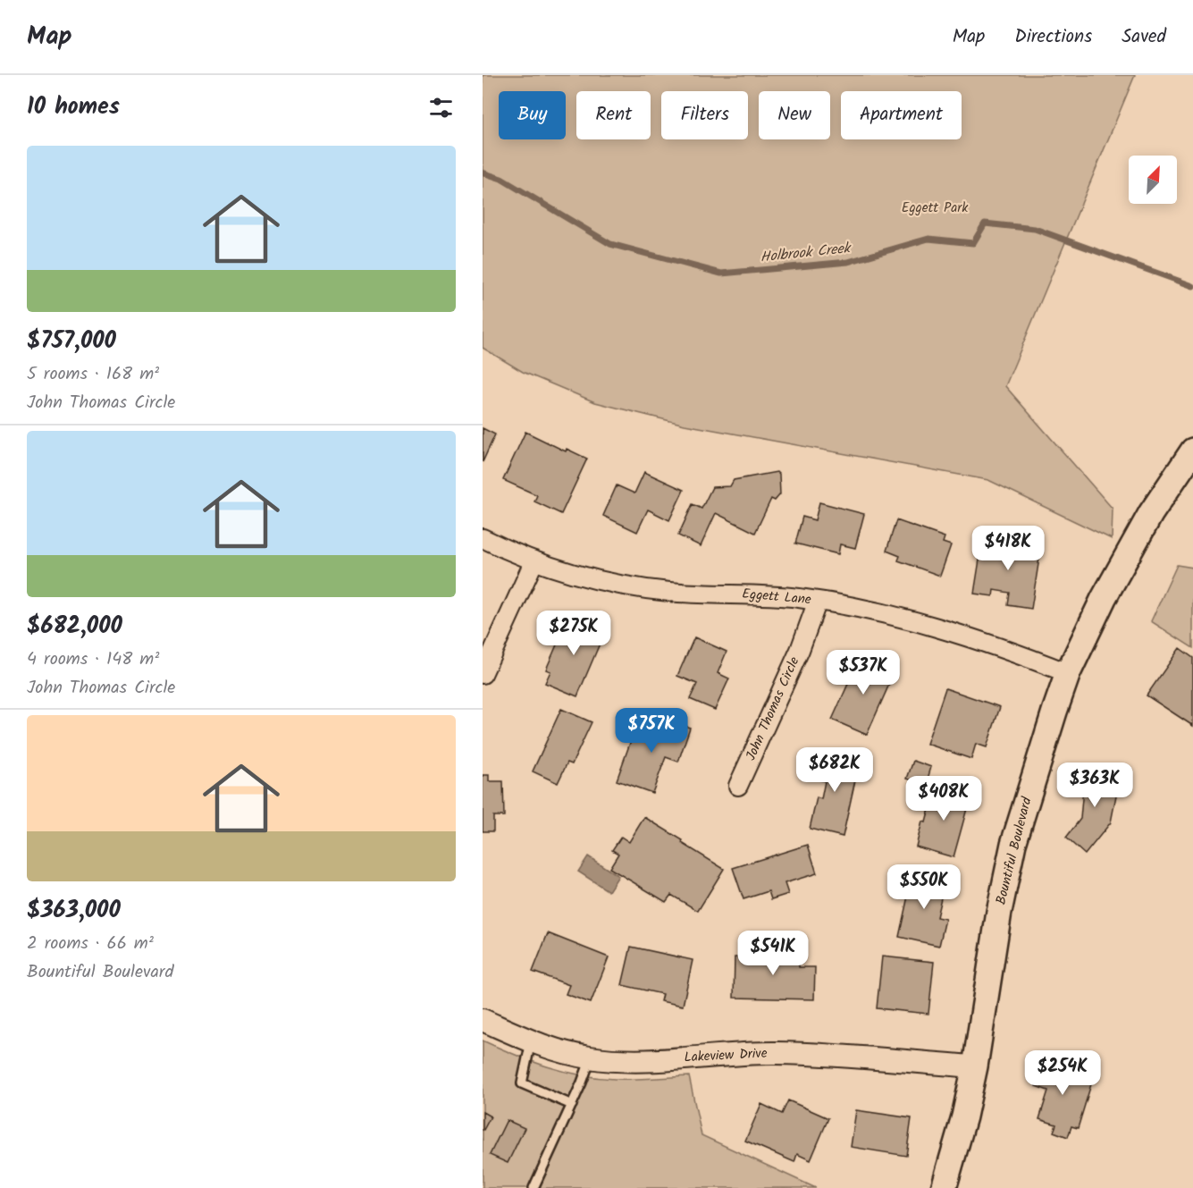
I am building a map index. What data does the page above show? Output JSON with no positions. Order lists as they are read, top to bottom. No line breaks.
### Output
{"streets":{"main road":["Bountiful Boulevard"],"street":["Eggett Lane","John Thomas Circle","Lakeview Drive"]},"crossings":[["Eggett Lane","John Thomas Circle"],["Eggett Lane","Bountiful Boulevard"],["Bountiful Boulevard","Lakeview Drive"]],"water":["Holbrook Creek"],"parks":["Eggett Park"],"north":"top right","page":{"header":"Map","nav":["Map","Directions","Saved"],"heading":"10 homes","chip":["Buy","Rent","Filters","New","Apartment"],"list":[{"name":"$757,000","note":"5 rooms · 168 m² · John Thomas Circle"},{"name":"$682,000","note":"4 rooms · 148 m² · John Thomas Circle"},{"name":"$363,000","note":"2 rooms · 66 m² · Bountiful Boulevard"}],"price":["$418K","$275K","$537K","$757K","$682K","$363K","$408K","$550K","$541K","$254K"]}}
